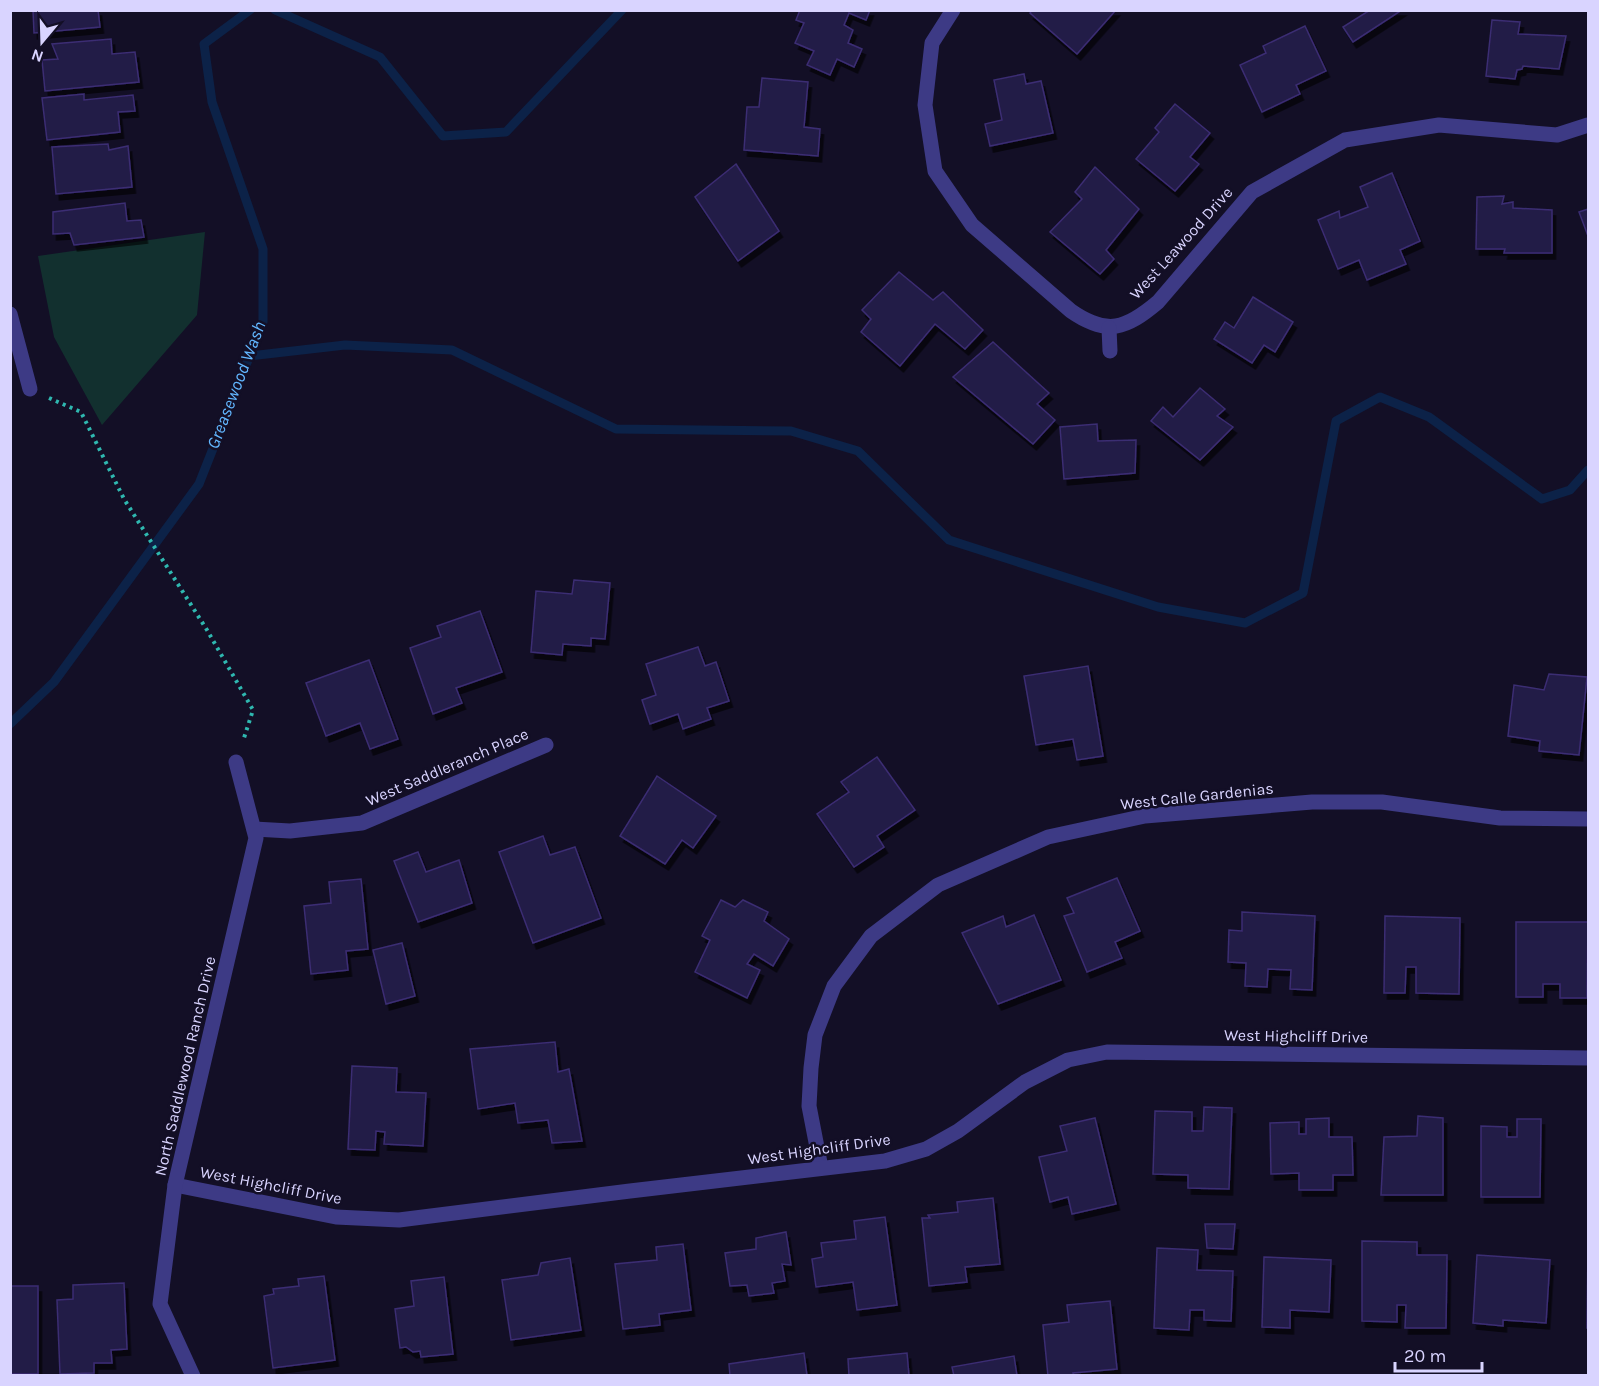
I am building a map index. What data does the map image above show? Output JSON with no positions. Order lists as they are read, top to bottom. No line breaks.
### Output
{"streets":{"street":["West Leawood Drive","West Saddleranch Place","West Calle Gardenias","West Highcliff Drive","North Saddlewood Ranch Drive"]},"crossings":[["West Saddleranch Place","North Saddlewood Ranch Drive"],["West Calle Gardenias","West Highcliff Drive"],["West Highcliff Drive","North Saddlewood Ranch Drive"]],"water":["Greasewood Wash"],"scale_bar":"20 m","north":"bottom"}
